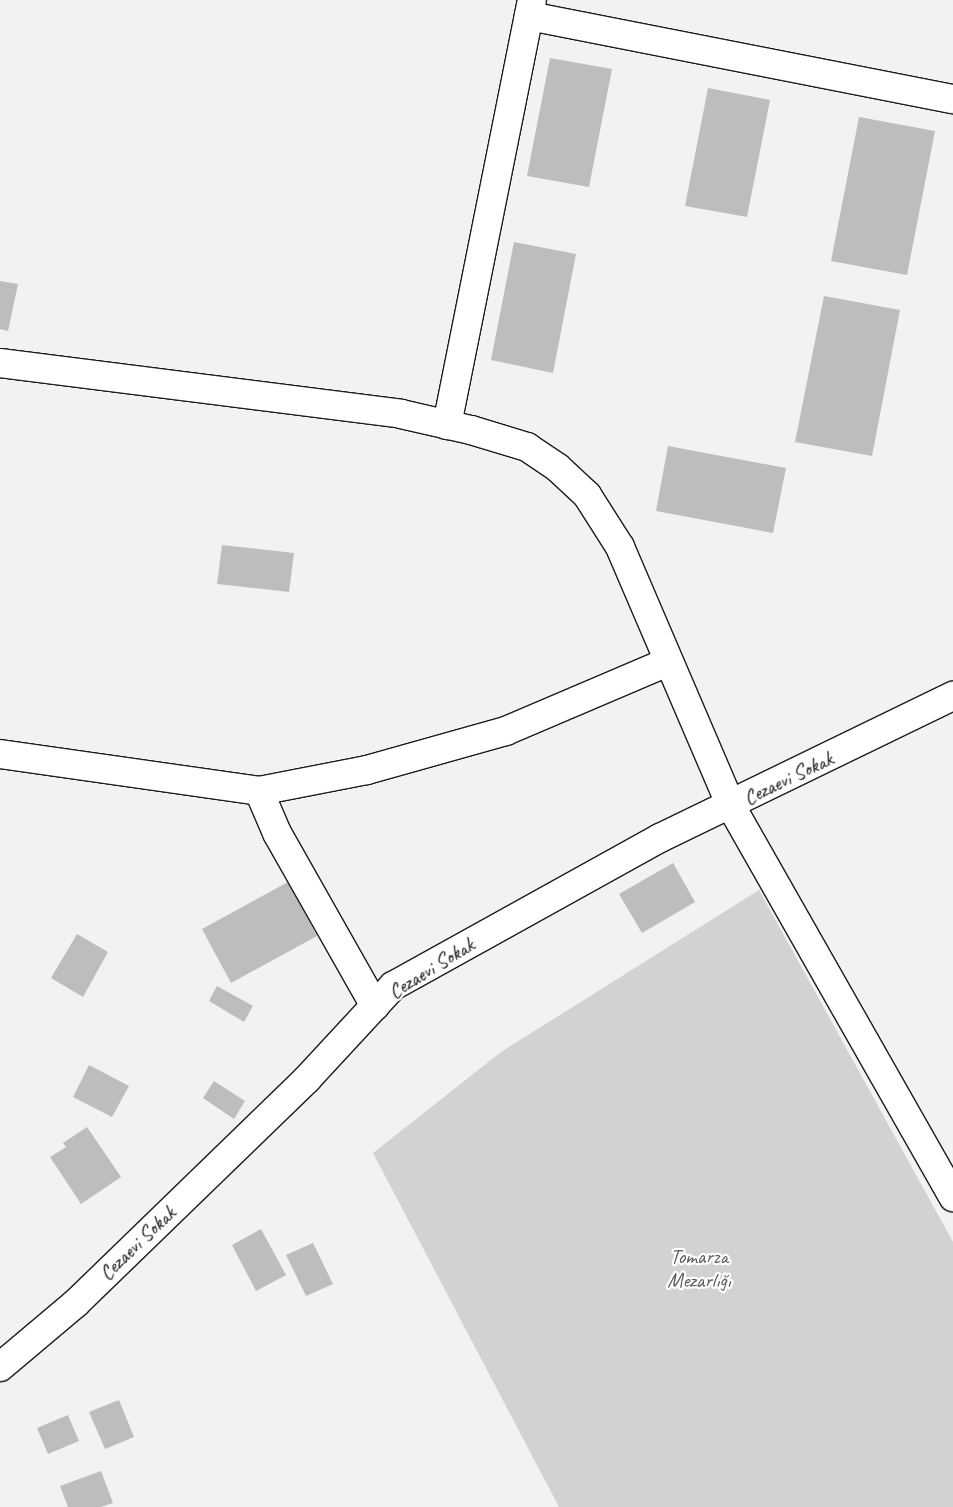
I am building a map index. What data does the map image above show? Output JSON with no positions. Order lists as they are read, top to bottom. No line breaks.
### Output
{"streets":{"street":["Cezaevi Sokak"]},"parks":["Tomarza Mezarlığı"]}
